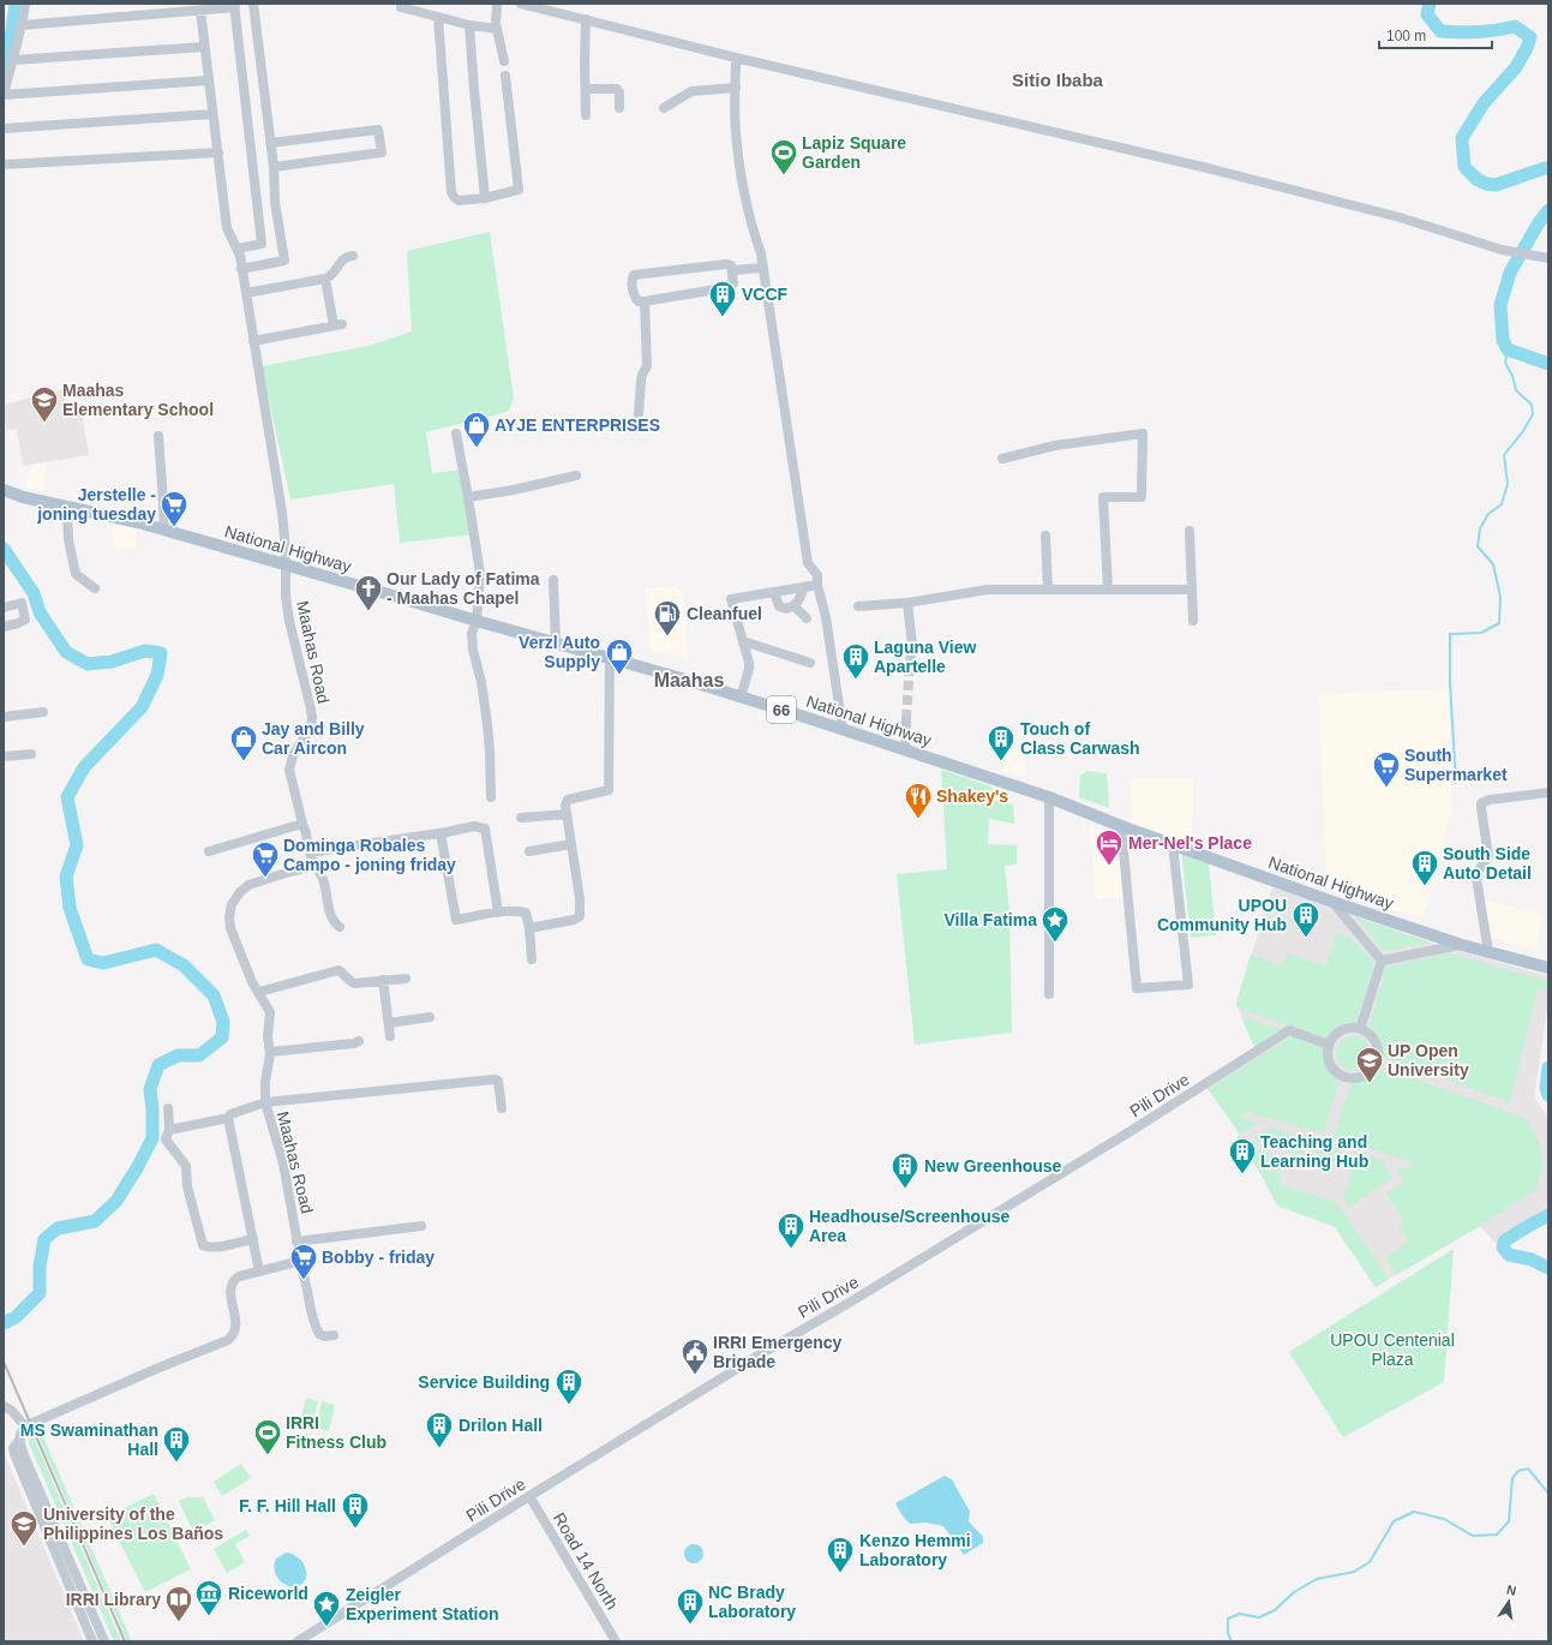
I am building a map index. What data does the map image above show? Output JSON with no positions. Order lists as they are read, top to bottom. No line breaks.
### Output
{"streets":{"main road":["National Highway","66"],"street":["Maahas Road","Pili Drive","Road 14 North"]},"crossings":[["National Highway","Maahas Road"],["Pili Drive","Road 14 North"]],"districts":["Sitio Ibaba","Maahas"],"parks":["UPOU Centenial Plaza"],"places":{"sports":["Lapiz Square Garden","IRRI Fitness Club"],"building":["VCCF","Laguna View Apartelle","Touch of Class Carwash","South Side Auto Detail","UPOU Community Hub","Teaching and Learning Hub","New Greenhouse","Headhouse/Screenhouse Area","Service Building","Drilon Hall","MS Swaminathan Hall","F. F. Hill Hall","Kenzo Hemmi Laboratory","NC Brady Laboratory"],"school or university":["Maahas Elementary School","UP Open University","University of the Philippines Los Baños"],"shop":["AYJE ENTERPRISES","Verzl Auto Supply","Jay and Billy Car Aircon"],"supermarket":["Jerstelle - joning tuesday","South Supermarket","Dominga Robales Campo - joning friday","Bobby - friday"],"church":["Our Lady of Fatima - Maahas Chapel"],"fuel station":["Cleanfuel"],"restaurant":["Shakey's"],"hotel":["Mer-Nel's Place"],"place":["Villa Fatima","Zeigler Experiment Station"],"public building":["IRRI Emergency Brigade"],"museum":["Riceworld"],"library":["IRRI Library"]},"scale_bar":"100 m","north":"top"}
